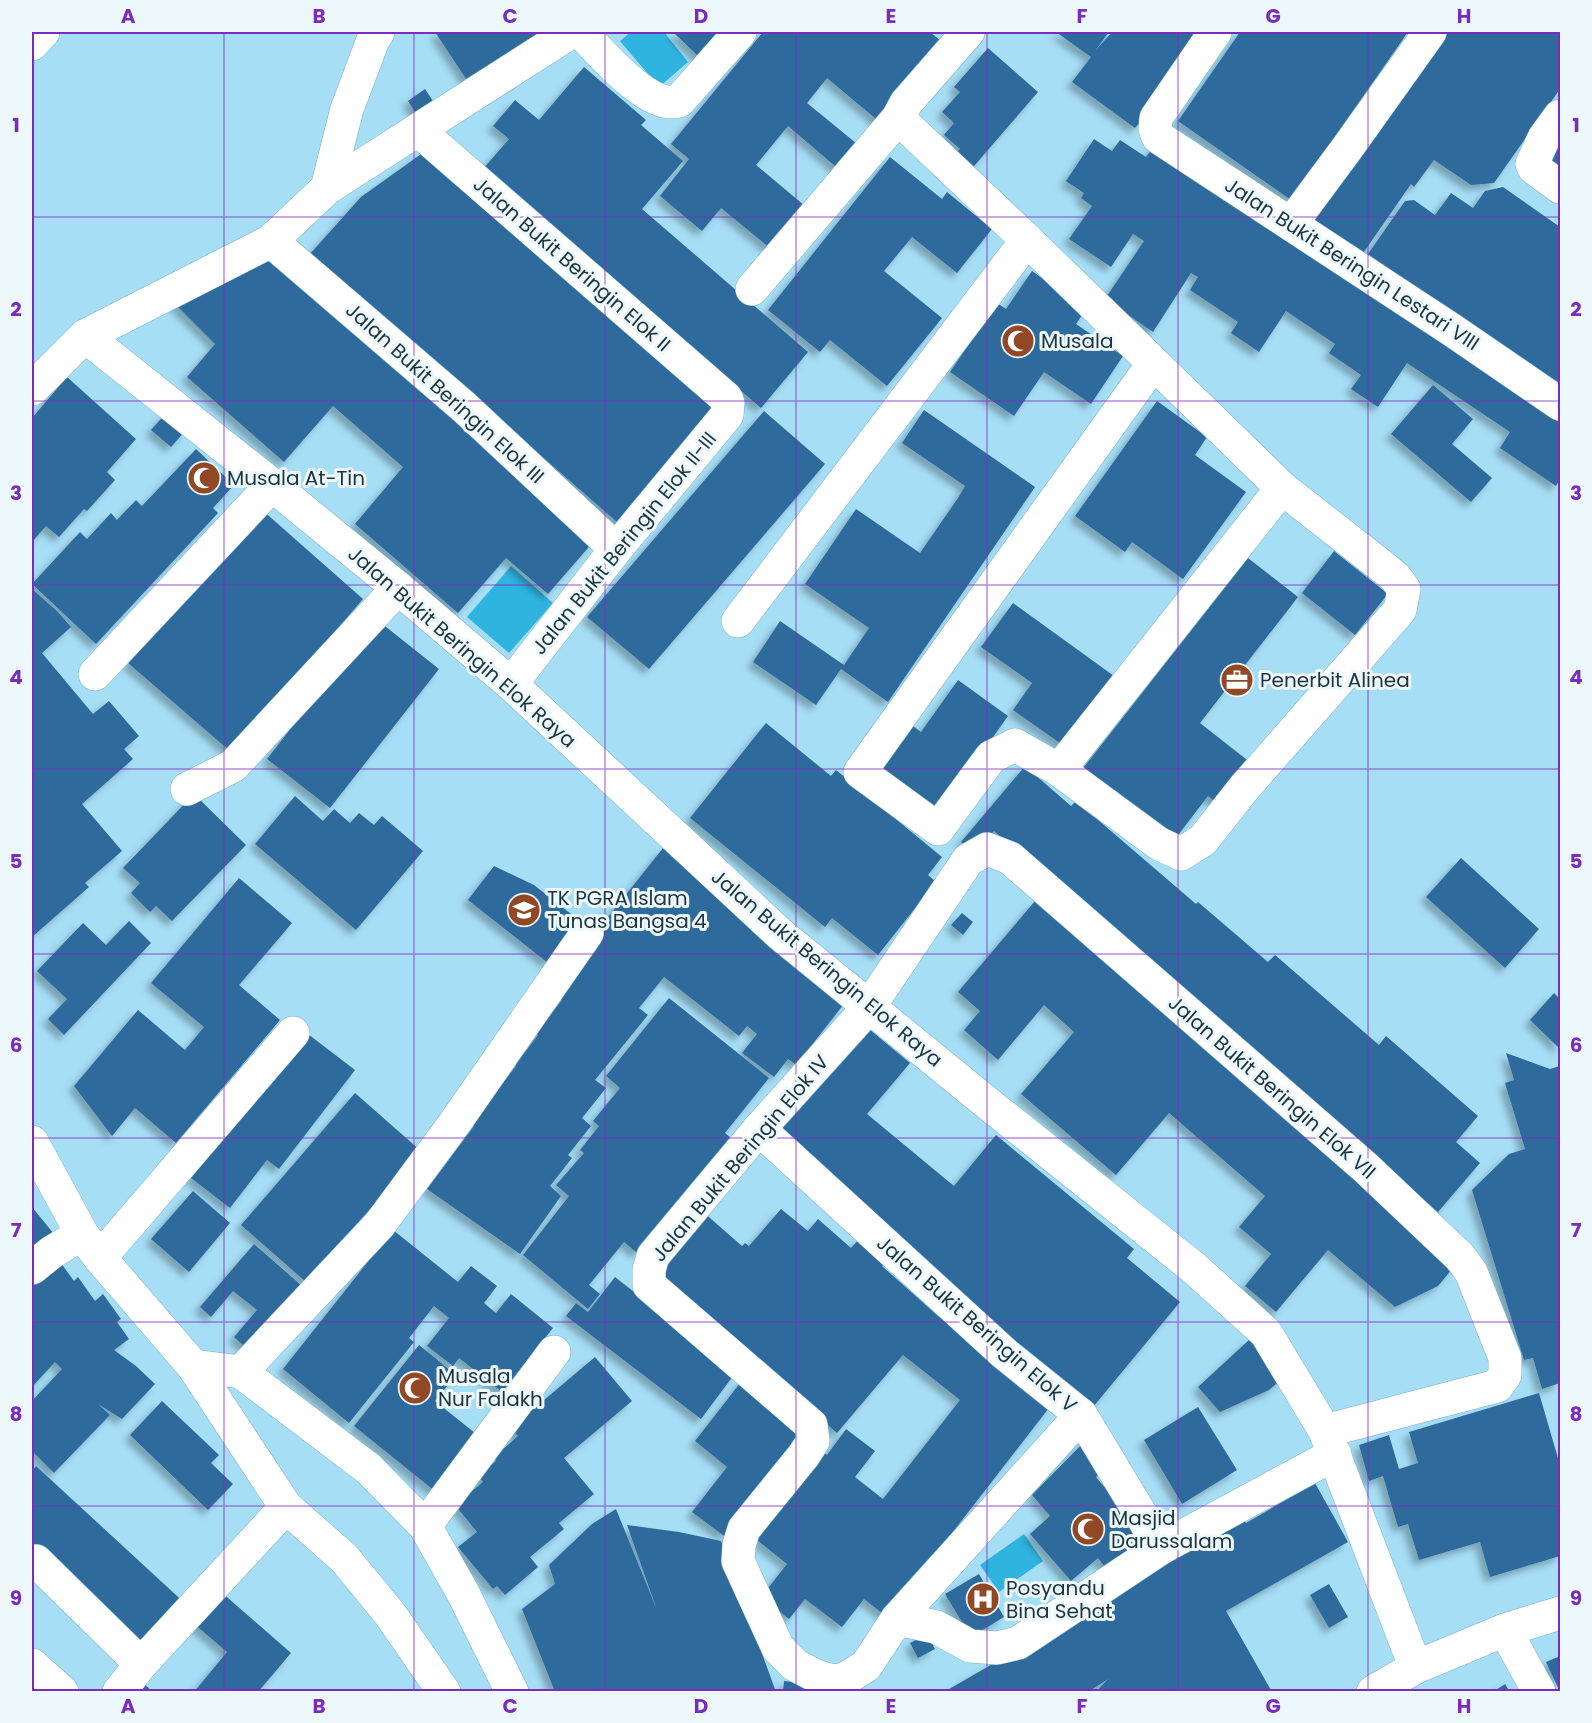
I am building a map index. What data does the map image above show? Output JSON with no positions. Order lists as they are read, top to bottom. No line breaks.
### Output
{"streets":{"main road":["Jalan Bukit Beringin Elok II","Jalan Bukit Beringin Lestari VIII","Jalan Bukit Beringin Elok III","Jalan Bukit Beringin Elok II-III","Jalan Bukit Beringin Elok Raya","Jalan Bukit Beringin Elok VII","Jalan Bukit Beringin Elok IV","Jalan Bukit Beringin Elok V"]},"crossings":[["Jalan Bukit Beringin Elok II","Jalan Bukit Beringin Elok II-III"],["Jalan Bukit Beringin Elok III","Jalan Bukit Beringin Elok II-III"],["Jalan Bukit Beringin Elok II-III","Jalan Bukit Beringin Elok Raya"],["Jalan Bukit Beringin Elok Raya","Jalan Bukit Beringin Elok VII"],["Jalan Bukit Beringin Elok Raya","Jalan Bukit Beringin Elok IV"],["Jalan Bukit Beringin Elok VII","Jalan Bukit Beringin Elok IV"],["Jalan Bukit Beringin Elok IV","Jalan Bukit Beringin Elok V"]],"places":{"mosque":["Musala","Musala At-Tin","Musala Nur Falakh","Masjid Darussalam"],"office":["Penerbit Alinea"],"school or university":["TK PGRA Islam Tunas Bangsa 4"],"hospital":["Posyandu Bina Sehat"]},"grid":{"columns":["A","B","C","D","E","F","G","H"],"rows":["1","2","3","4","5","6","7","8","9"]}}
